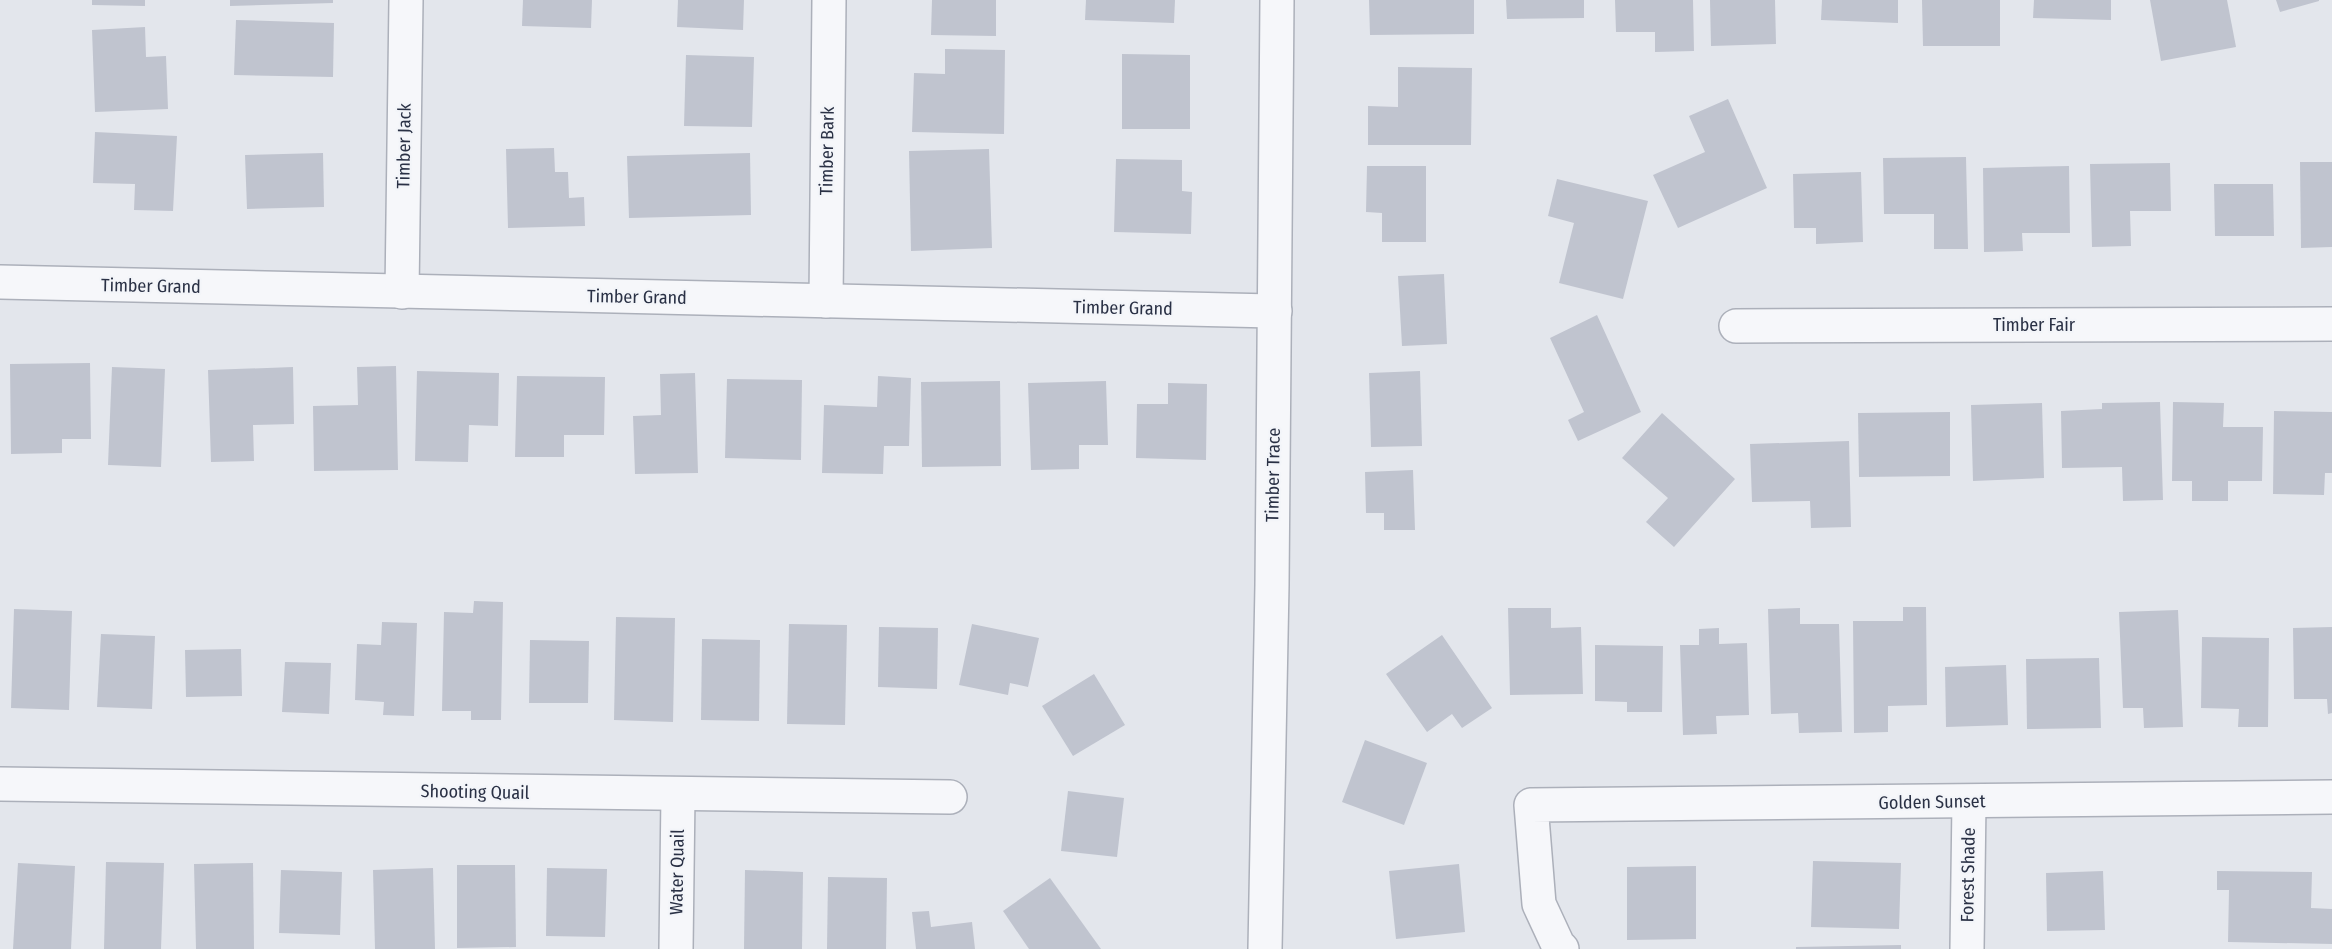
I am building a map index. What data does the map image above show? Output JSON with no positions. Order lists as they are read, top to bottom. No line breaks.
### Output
{"streets":{"street":["Timber Jack","Timber Bark","Timber Grand","Timber Fair","Timber Trace","Shooting Quail","Golden Sunset","Water Quail","Forest Shade"]},"crossings":[["Timber Jack","Timber Grand"],["Timber Bark","Timber Grand"],["Timber Grand","Timber Trace"],["Shooting Quail","Water Quail"],["Golden Sunset","Forest Shade"]]}
